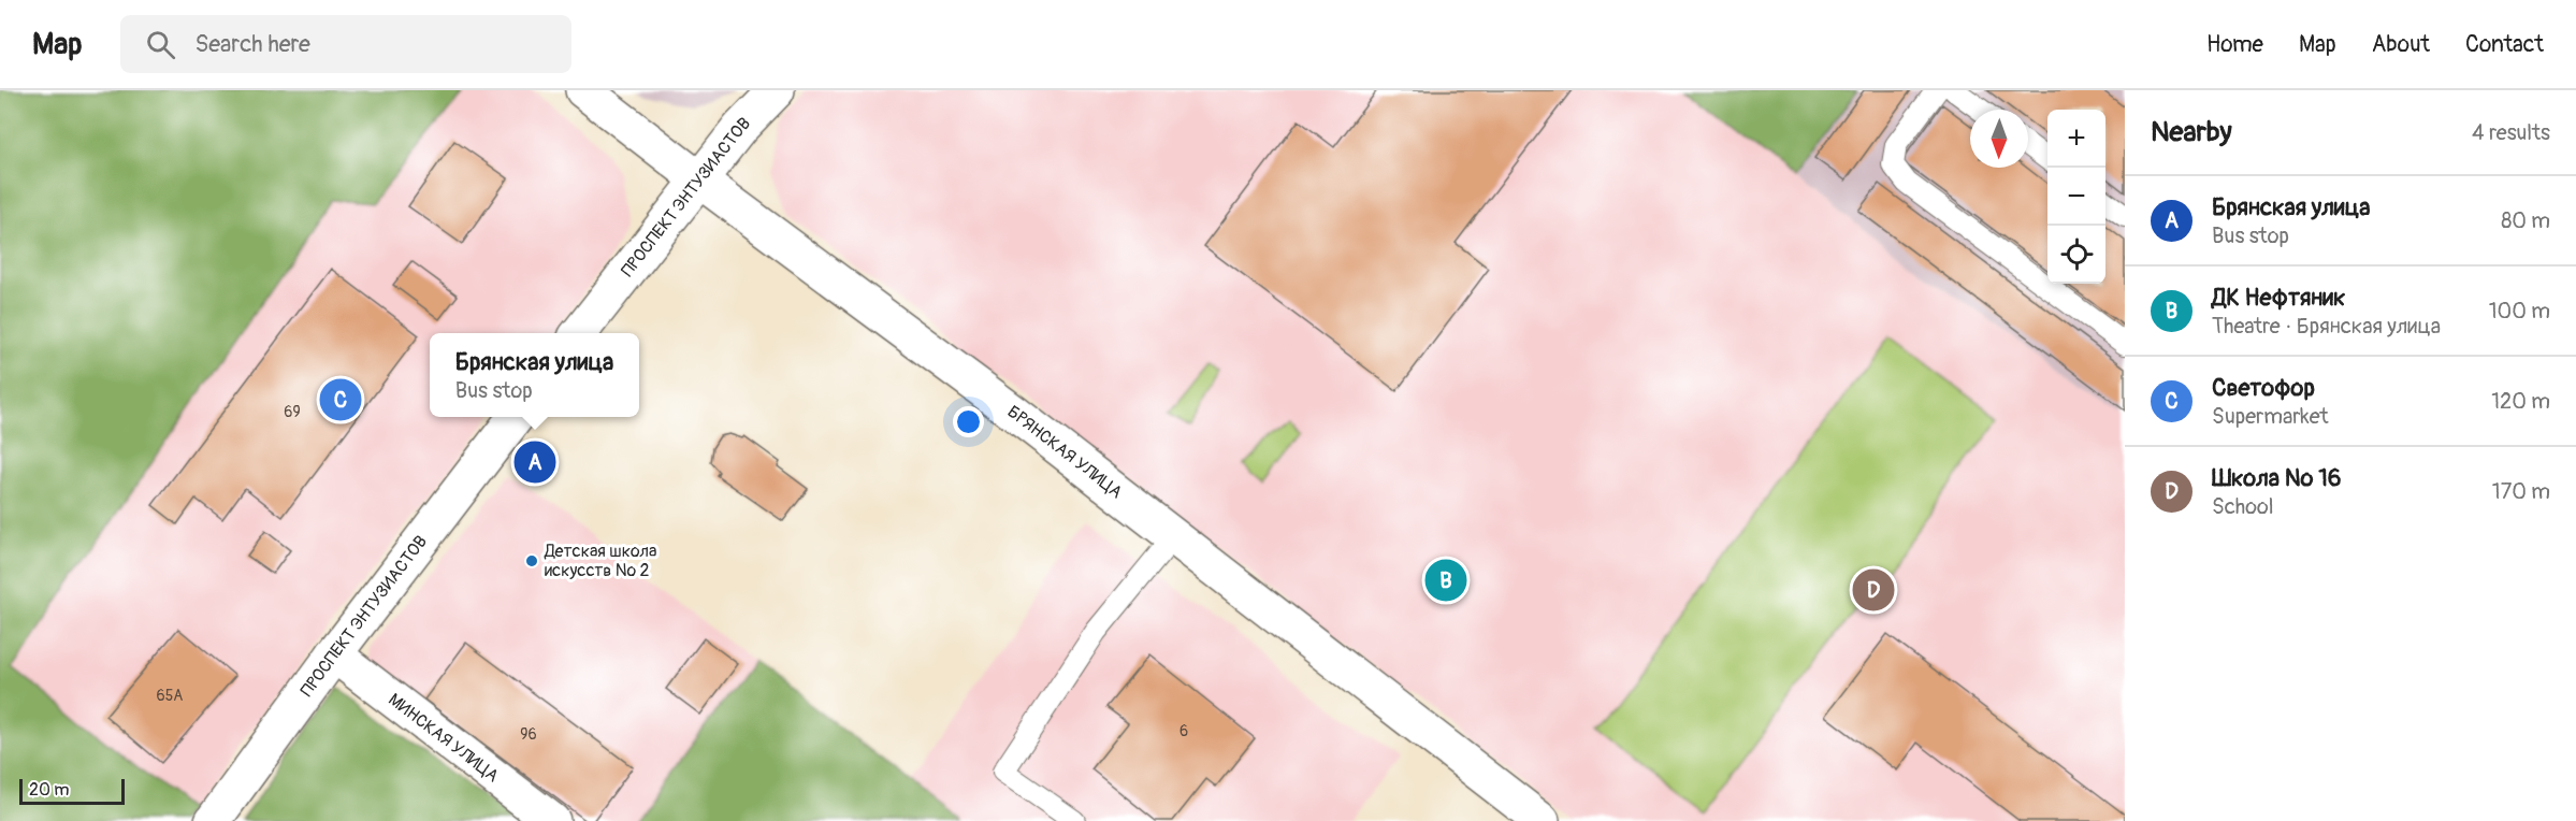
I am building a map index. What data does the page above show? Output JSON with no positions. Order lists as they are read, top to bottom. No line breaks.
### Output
{"streets":{"street":["ПРОСПЕКТ ЭНТУЗИАСТОВ","БРЯНСКАЯ УЛИЦА","МИНСКАЯ УЛИЦА"]},"crossings":[["ПРОСПЕКТ ЭНТУЗИАСТОВ","БРЯНСКАЯ УЛИЦА"],["ПРОСПЕКТ ЭНТУЗИАСТОВ","МИНСКАЯ УЛИЦА"]],"places":["Детская школа искусств № 2"],"house_numbers":["69","65А","6","96"],"scale_bar":"20 m","north":"bottom","page":{"header":"Map","search":"Search here","nav":["Home","Map","About","Contact"],"heading":["Nearby","4 results"],"map_buttons":["+","−"],"list":[{"mark":"A","name":"Брянская улица","note":"Bus stop","value":"80 m"},{"mark":"B","name":"ДК Нефтяник","note":"Theatre · Брянская улица","value":"100 m"},{"mark":"C","name":"Светофор","note":"Supermarket","value":"120 m"},{"mark":"D","name":"Школа № 16","note":"School","value":"170 m"}],"popup":["Брянская улица","Bus stop"],"pins":["C","A","B","D"],"scale":"20 m"}}
